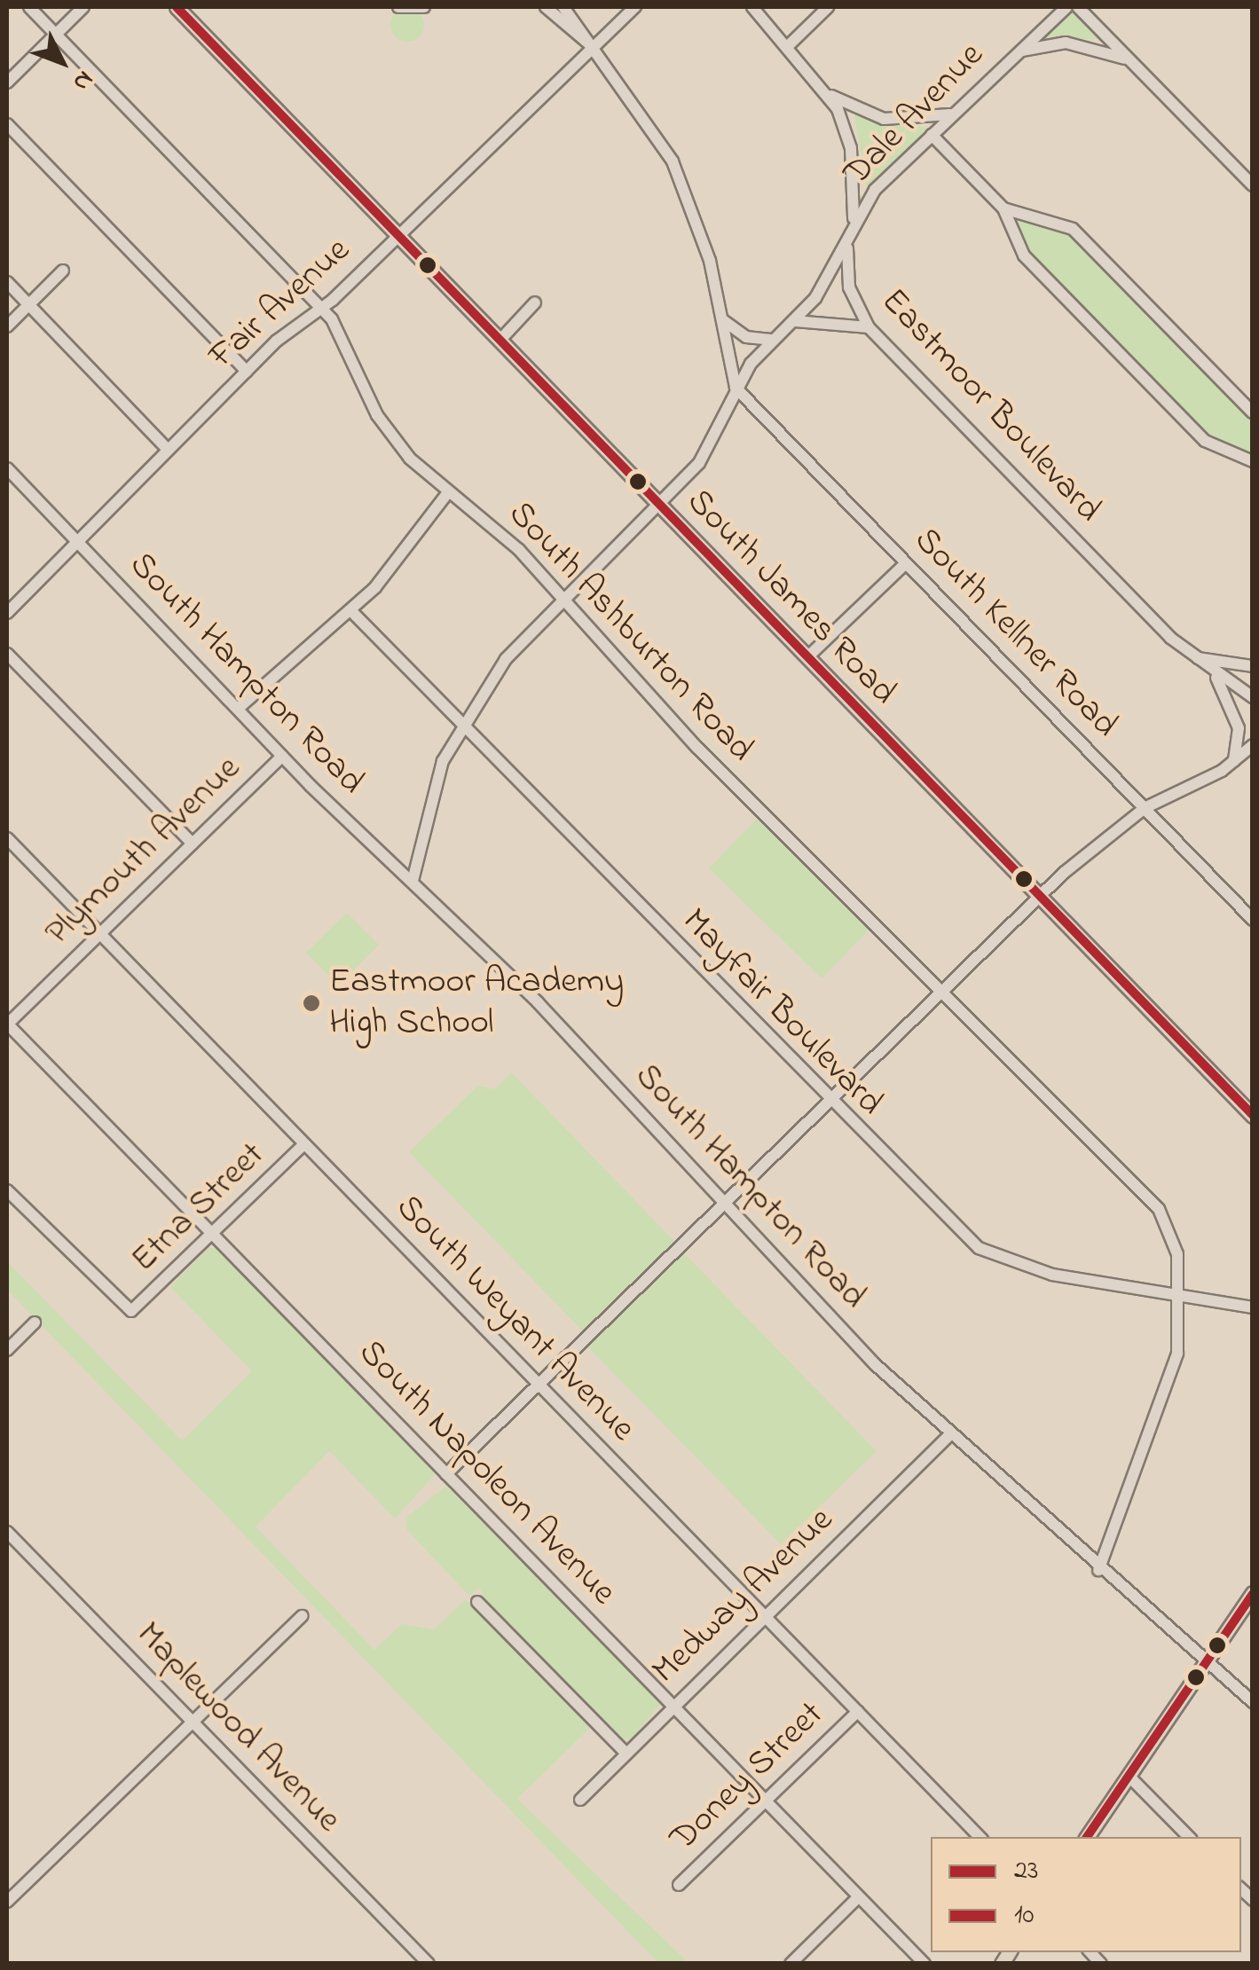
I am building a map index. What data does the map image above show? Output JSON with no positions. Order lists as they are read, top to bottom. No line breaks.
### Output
{"streets":{"main road":["South James Road"],"street":["Dale Avenue","Fair Avenue","Eastmoor Boulevard","South Ashburton Road","South Kellner Road","South Hampton Road","Plymouth Avenue","Mayfair Boulevard","Etna Street","South Weyant Avenue","South Napoleon Avenue","Medway Avenue","Maplewood Avenue","Doney Street"]},"crossings":[["Dale Avenue","Eastmoor Boulevard"],["Dale Avenue","South James Road"],["Dale Avenue","South Ashburton Road"],["Dale Avenue","South Kellner Road"],["Dale Avenue","South Hampton Road"],["Dale Avenue","Mayfair Boulevard"],["Fair Avenue","South James Road"],["Fair Avenue","South Ashburton Road"],["Fair Avenue","South Hampton Road"],["South Ashburton Road","South Hampton Road"],["South Ashburton Road","Mayfair Boulevard"],["South Hampton Road","Plymouth Avenue"],["South Hampton Road","Medway Avenue"],["Plymouth Avenue","South Weyant Avenue"],["Plymouth Avenue","South Napoleon Avenue"],["Etna Street","South Weyant Avenue"],["Etna Street","South Napoleon Avenue"],["South Weyant Avenue","Medway Avenue"],["South Weyant Avenue","Doney Street"],["South Napoleon Avenue","Medway Avenue"],["South Napoleon Avenue","Doney Street"]],"places":["Eastmoor Academy High School"],"lines":["transit line 23","transit line 10"],"legend":["23","10"],"north":"bottom right"}
